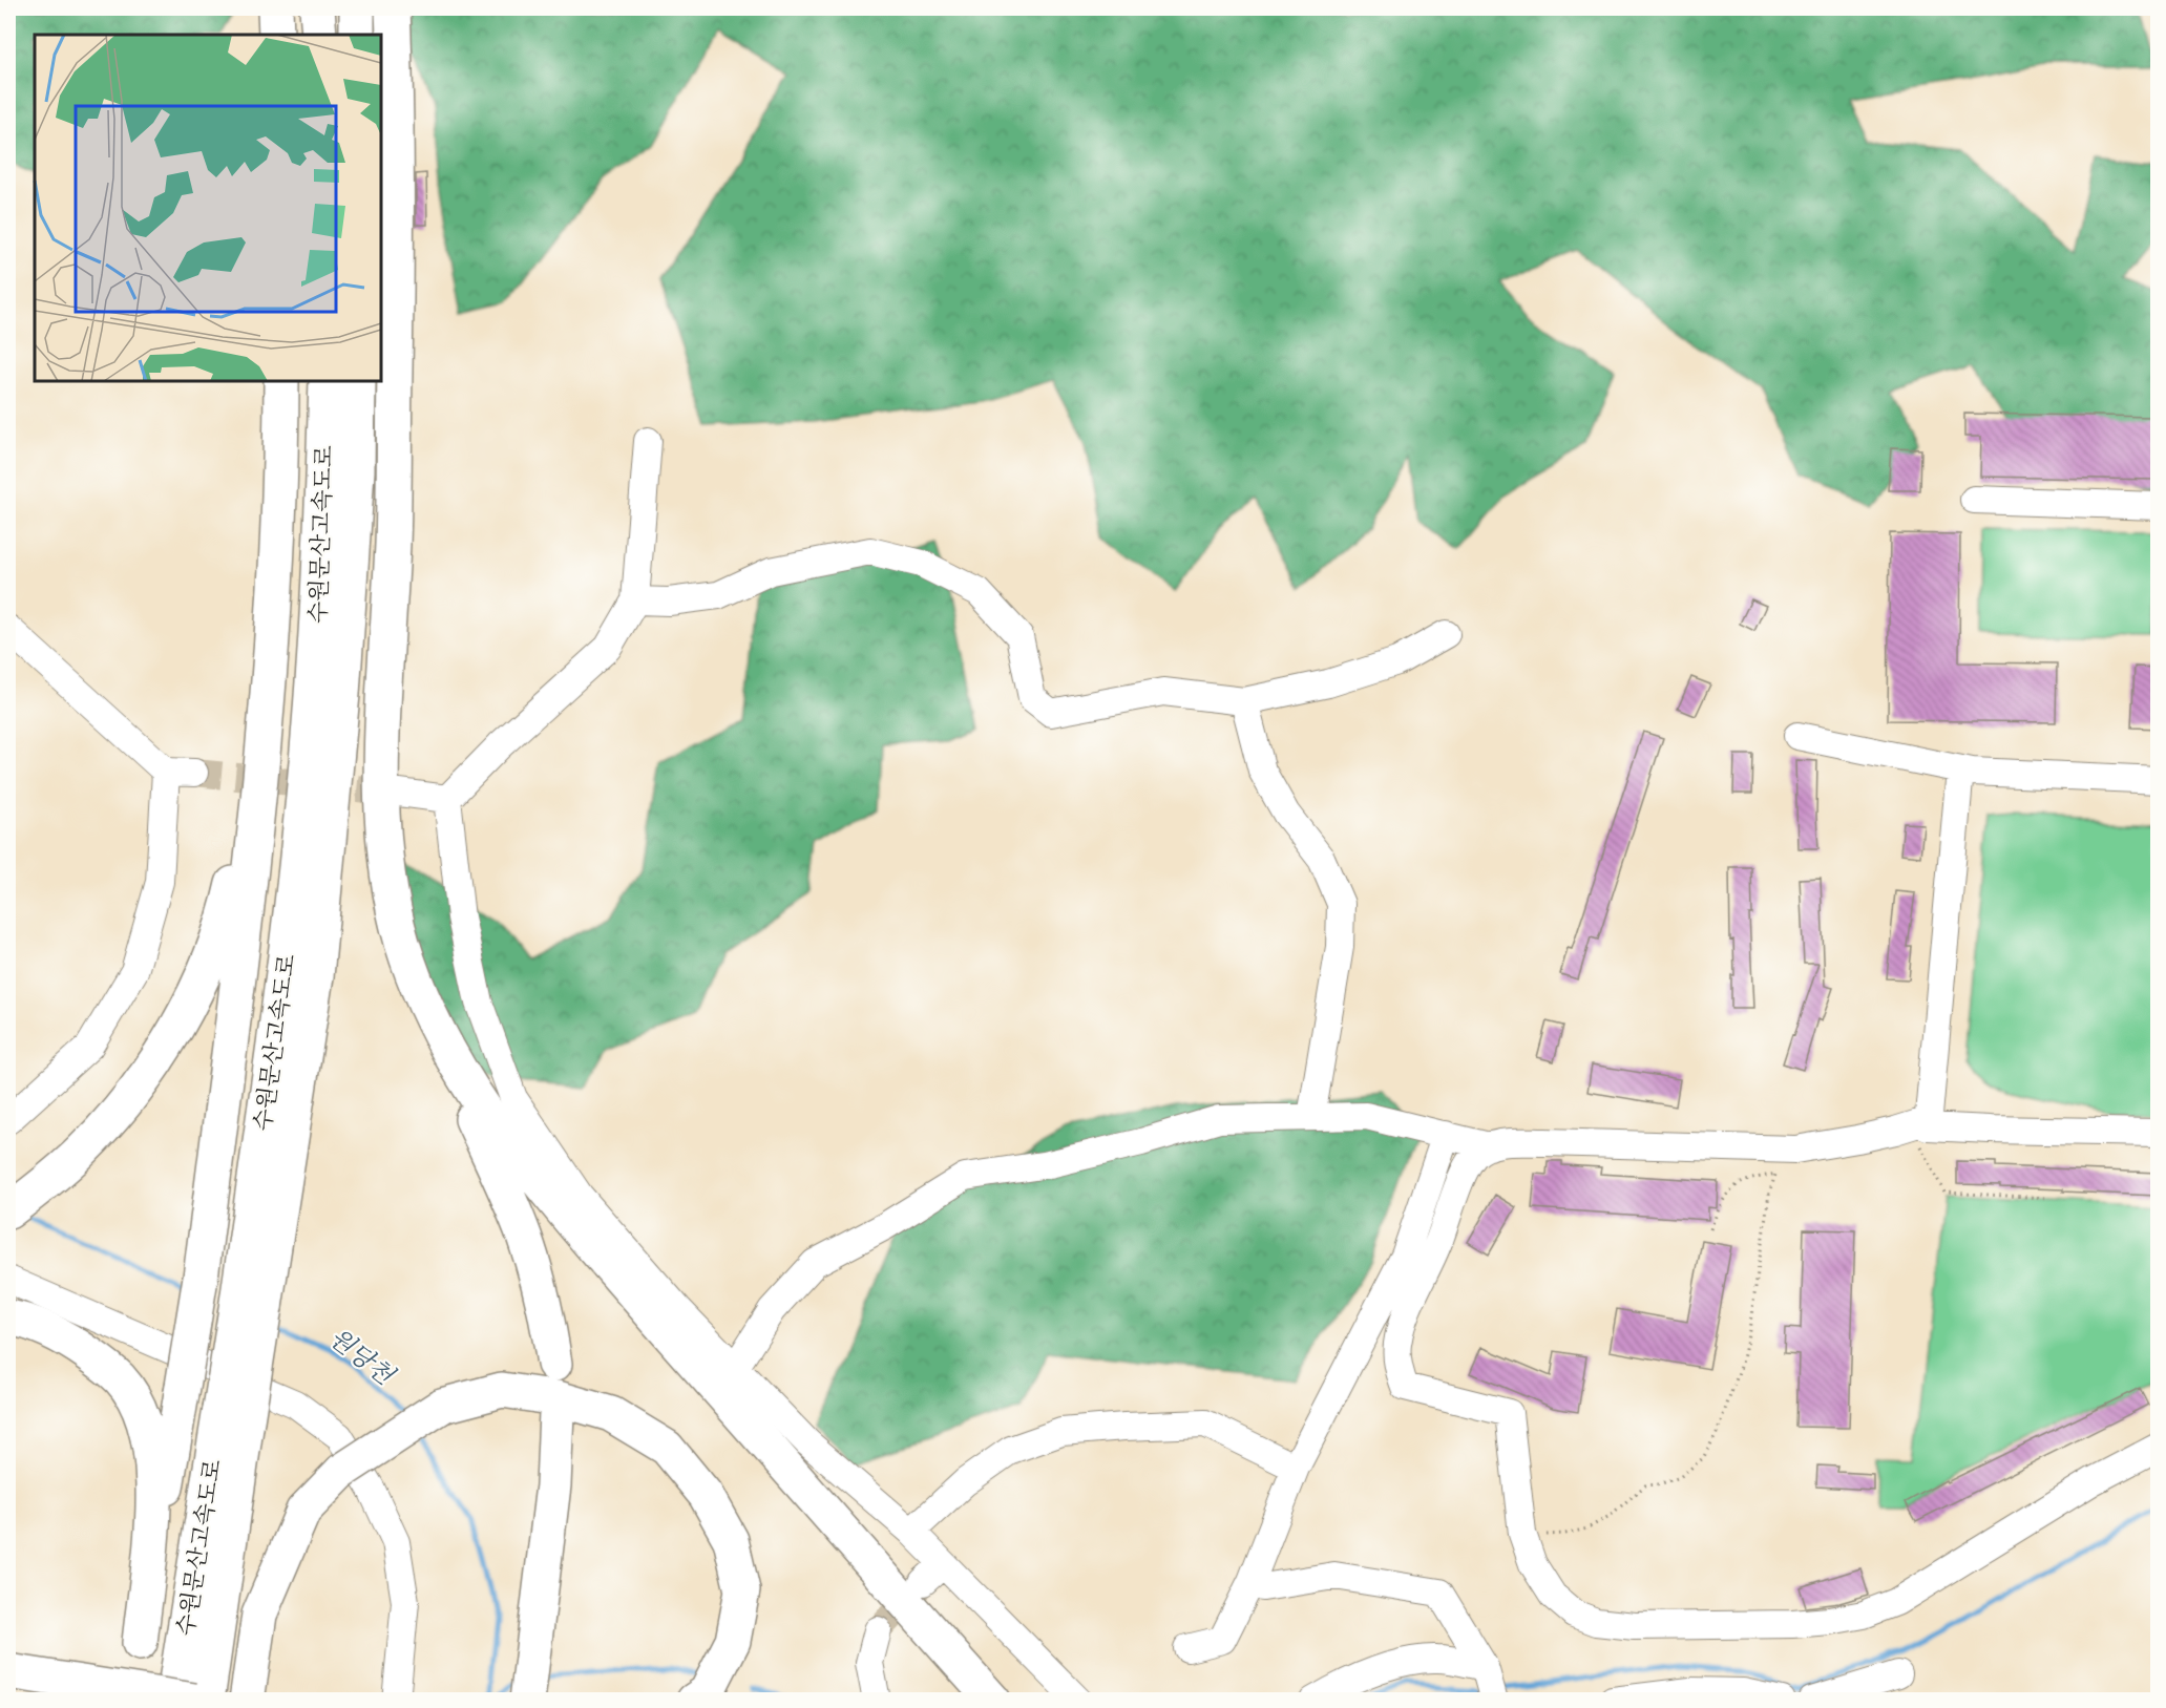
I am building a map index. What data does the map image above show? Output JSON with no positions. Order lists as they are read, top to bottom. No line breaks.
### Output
{"streets":{"highway":["수원문산고속도로"]},"water":["원당천"]}
